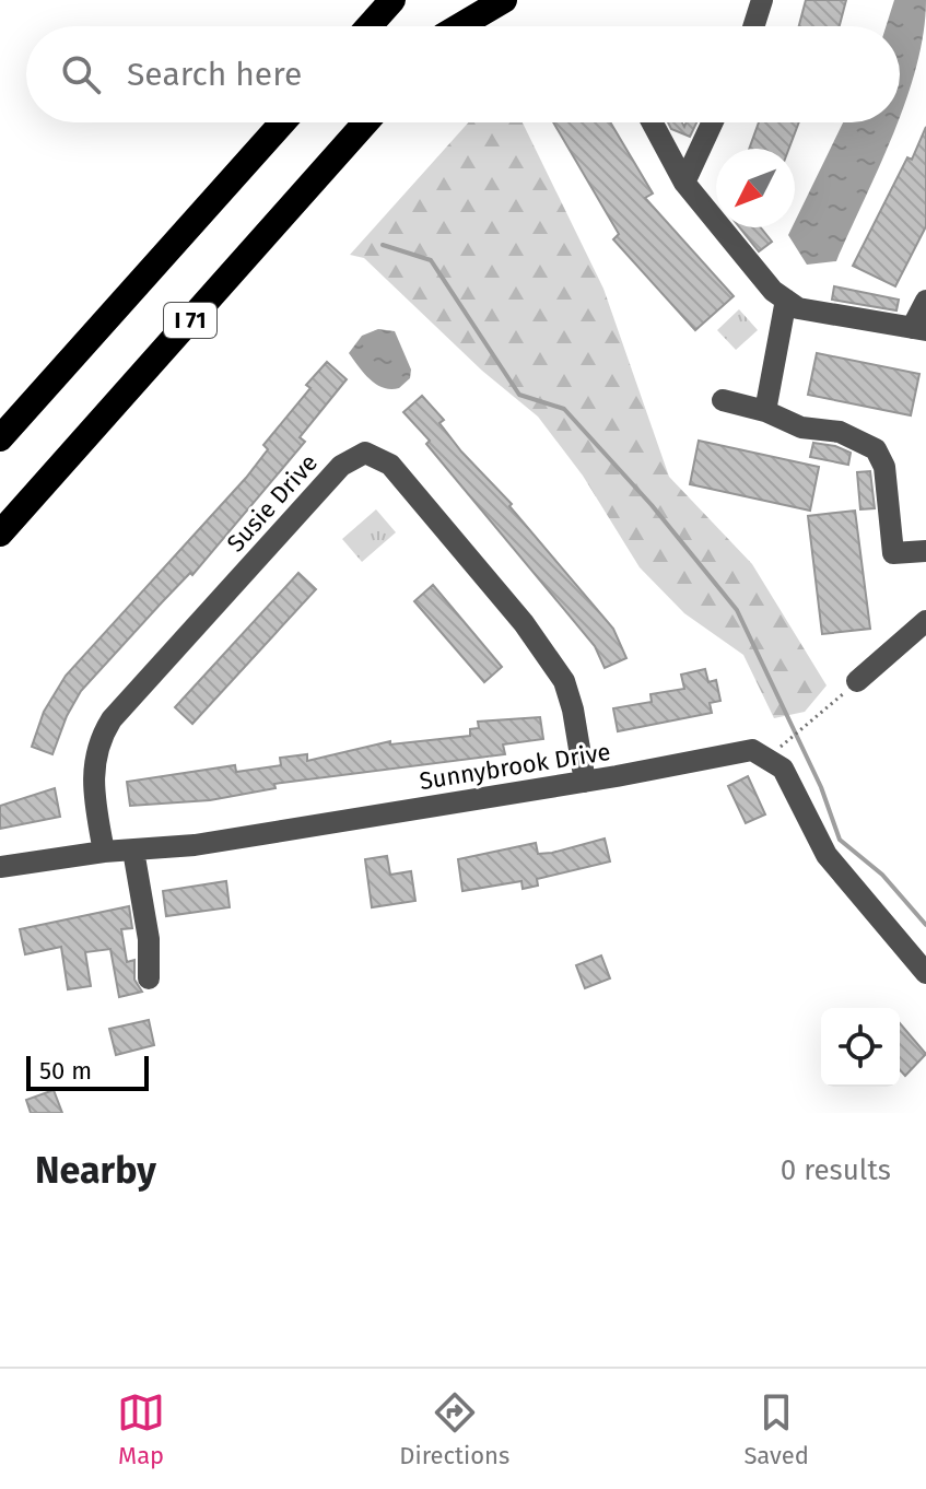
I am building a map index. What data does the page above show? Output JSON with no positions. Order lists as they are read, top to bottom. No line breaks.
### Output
{"streets":{"highway":["I 71"],"street":["Susie Drive","Sunnybrook Drive"]},"crossings":[["Susie Drive","Sunnybrook Drive"]],"scale_bar":"50 m","north":"bottom left","page":{"search":"Search here","scale":"50 m","heading":["Nearby","0 results"],"nav":["Map","Directions","Saved"]}}
